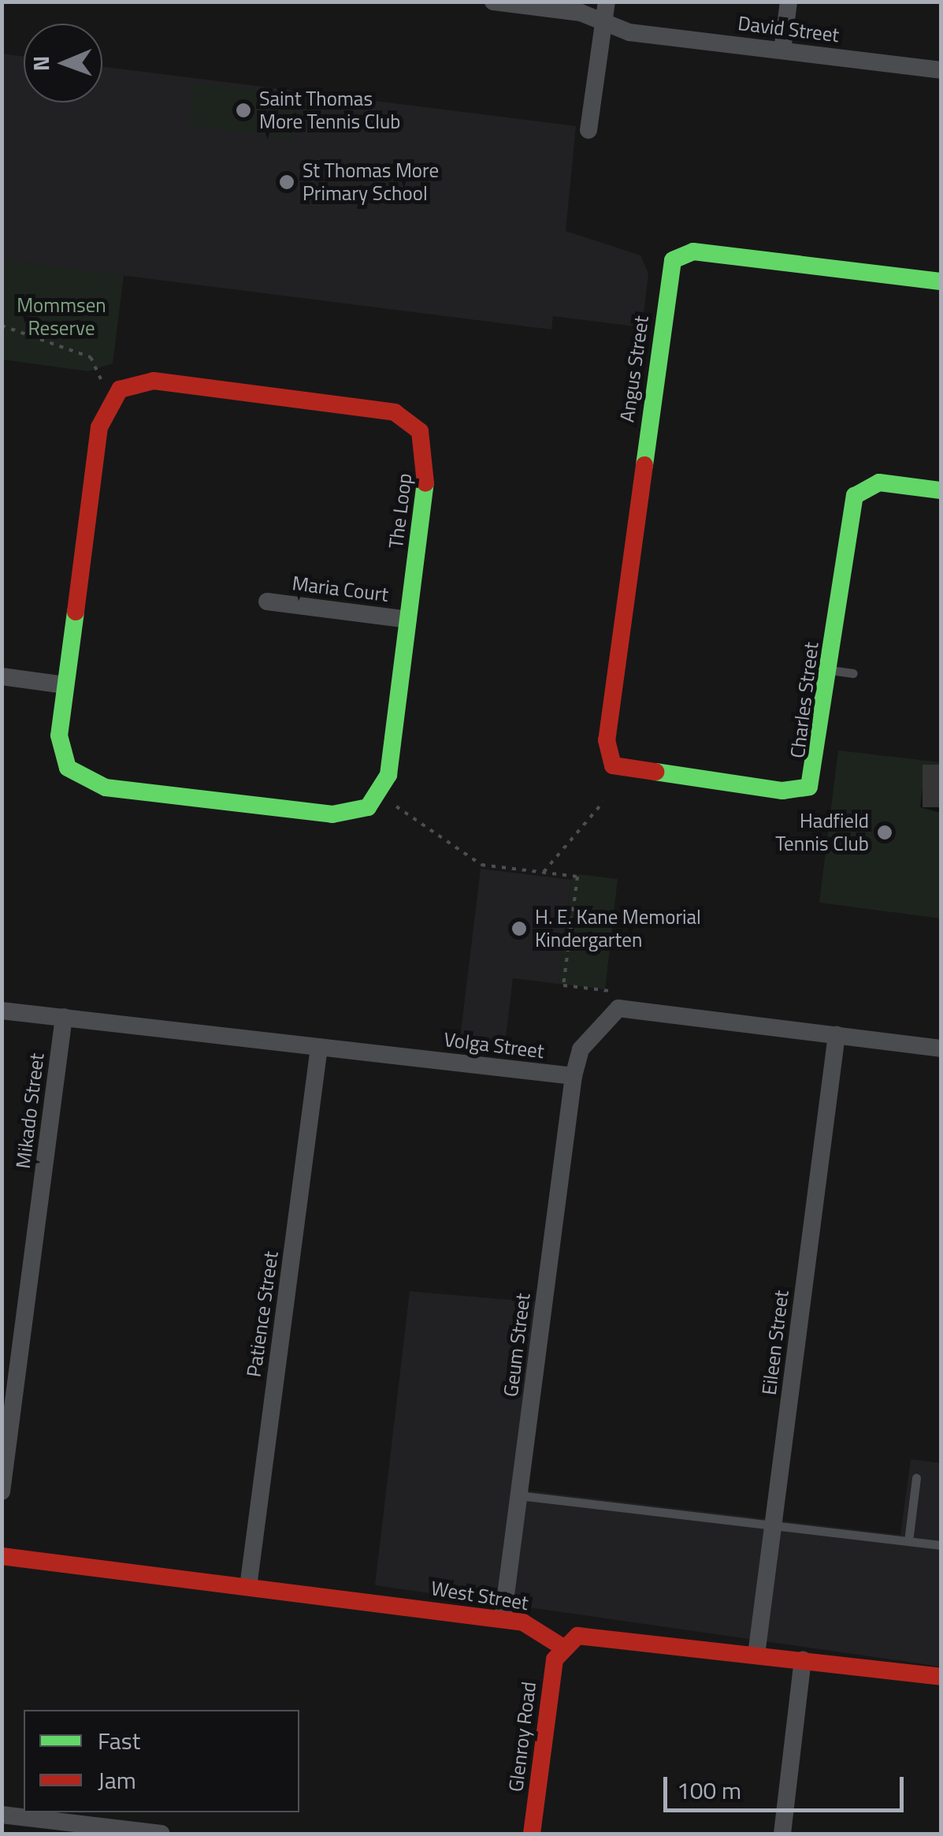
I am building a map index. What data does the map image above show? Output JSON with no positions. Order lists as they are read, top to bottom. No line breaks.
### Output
{"streets":{"street":["David Street","Angus Street","The Loop","Maria Court","Charles Street","Volga Street","Mikado Street","Patience Street","Eileen Street","Geum Street","West Street","Glenroy Road"]},"crossings":[["Angus Street","Charles Street"],["The Loop","Maria Court"],["Volga Street","Mikado Street"],["Volga Street","Patience Street"],["Volga Street","Geum Street"],["Patience Street","West Street"],["Geum Street","West Street"],["West Street","Glenroy Road"]],"parks":["Mommsen Reserve"],"places":["Saint Thomas More Tennis Club","St Thomas More Primary School","Hadfield Tennis Club","H. E. Kane Memorial Kindergarten"],"legend":["Fast","Jam"],"scale_bar":"100 m","north":"left"}
